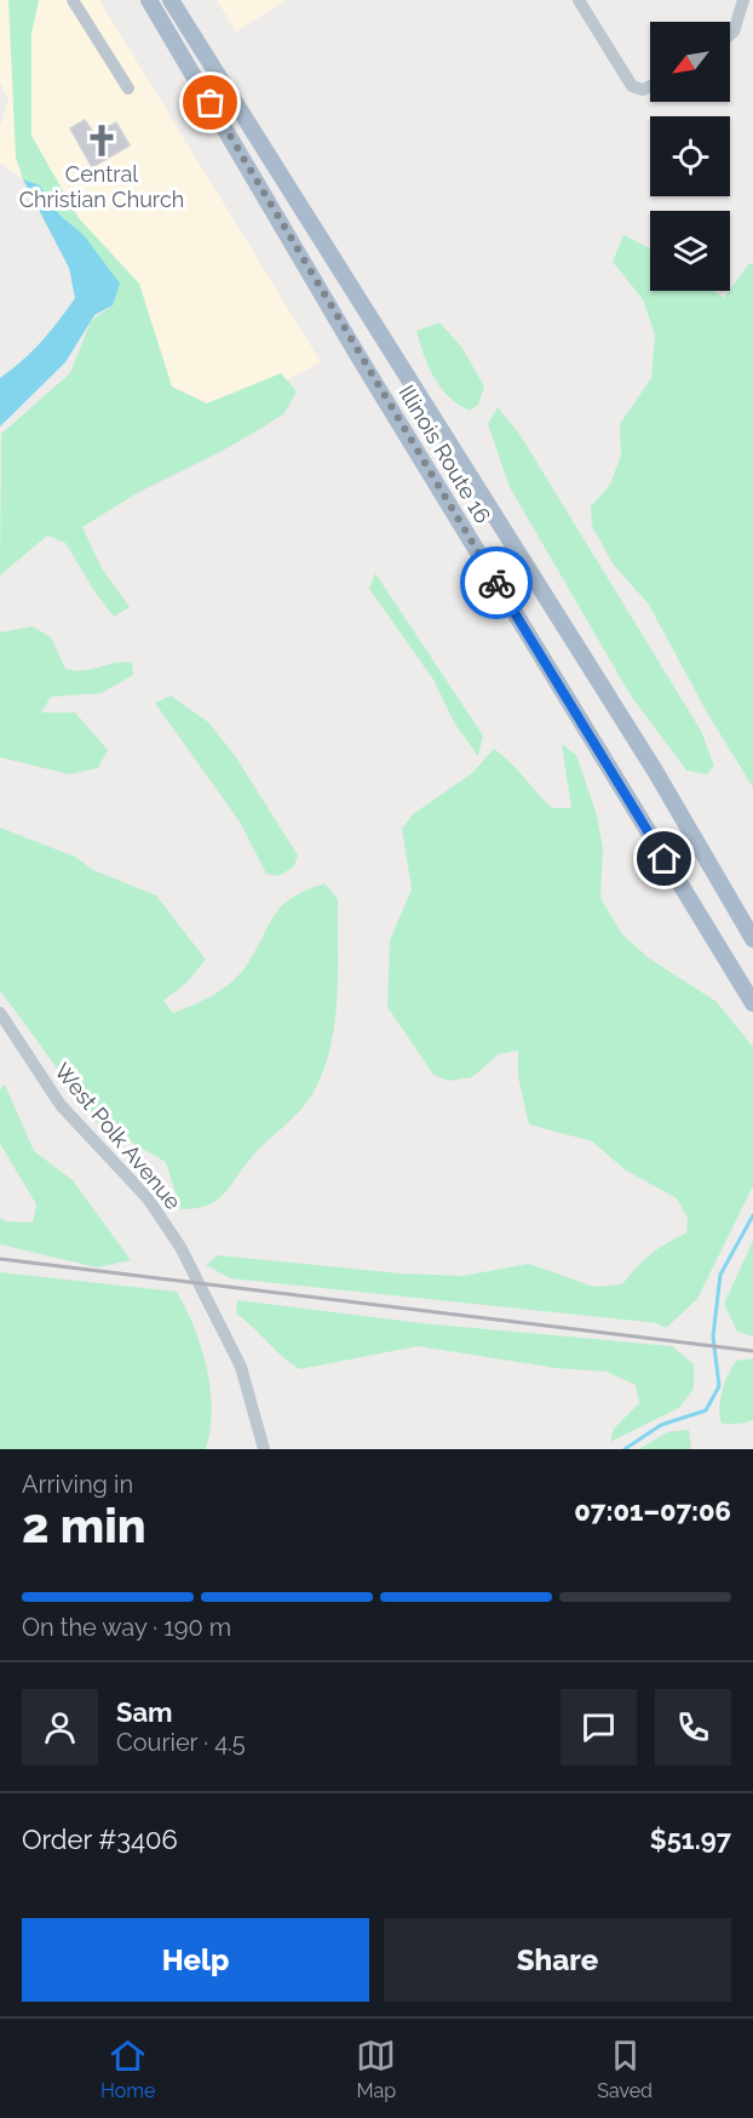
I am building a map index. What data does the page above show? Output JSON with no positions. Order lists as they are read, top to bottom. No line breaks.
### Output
{"streets":{"main road":["Illinois Route 16"],"street":["West Polk Avenue"]},"places":{"church":["Central Christian Church"]},"north":"bottom left","page":{"heading":["2 min","Arriving in","07:01–07:06"],"panel":["Sam","Courier · 4.5","Order #3406","$51.97"],"bar":"On the way · 190 m","buttons":["Help","Share"],"tabs":["Home","Map","Saved"]}}
